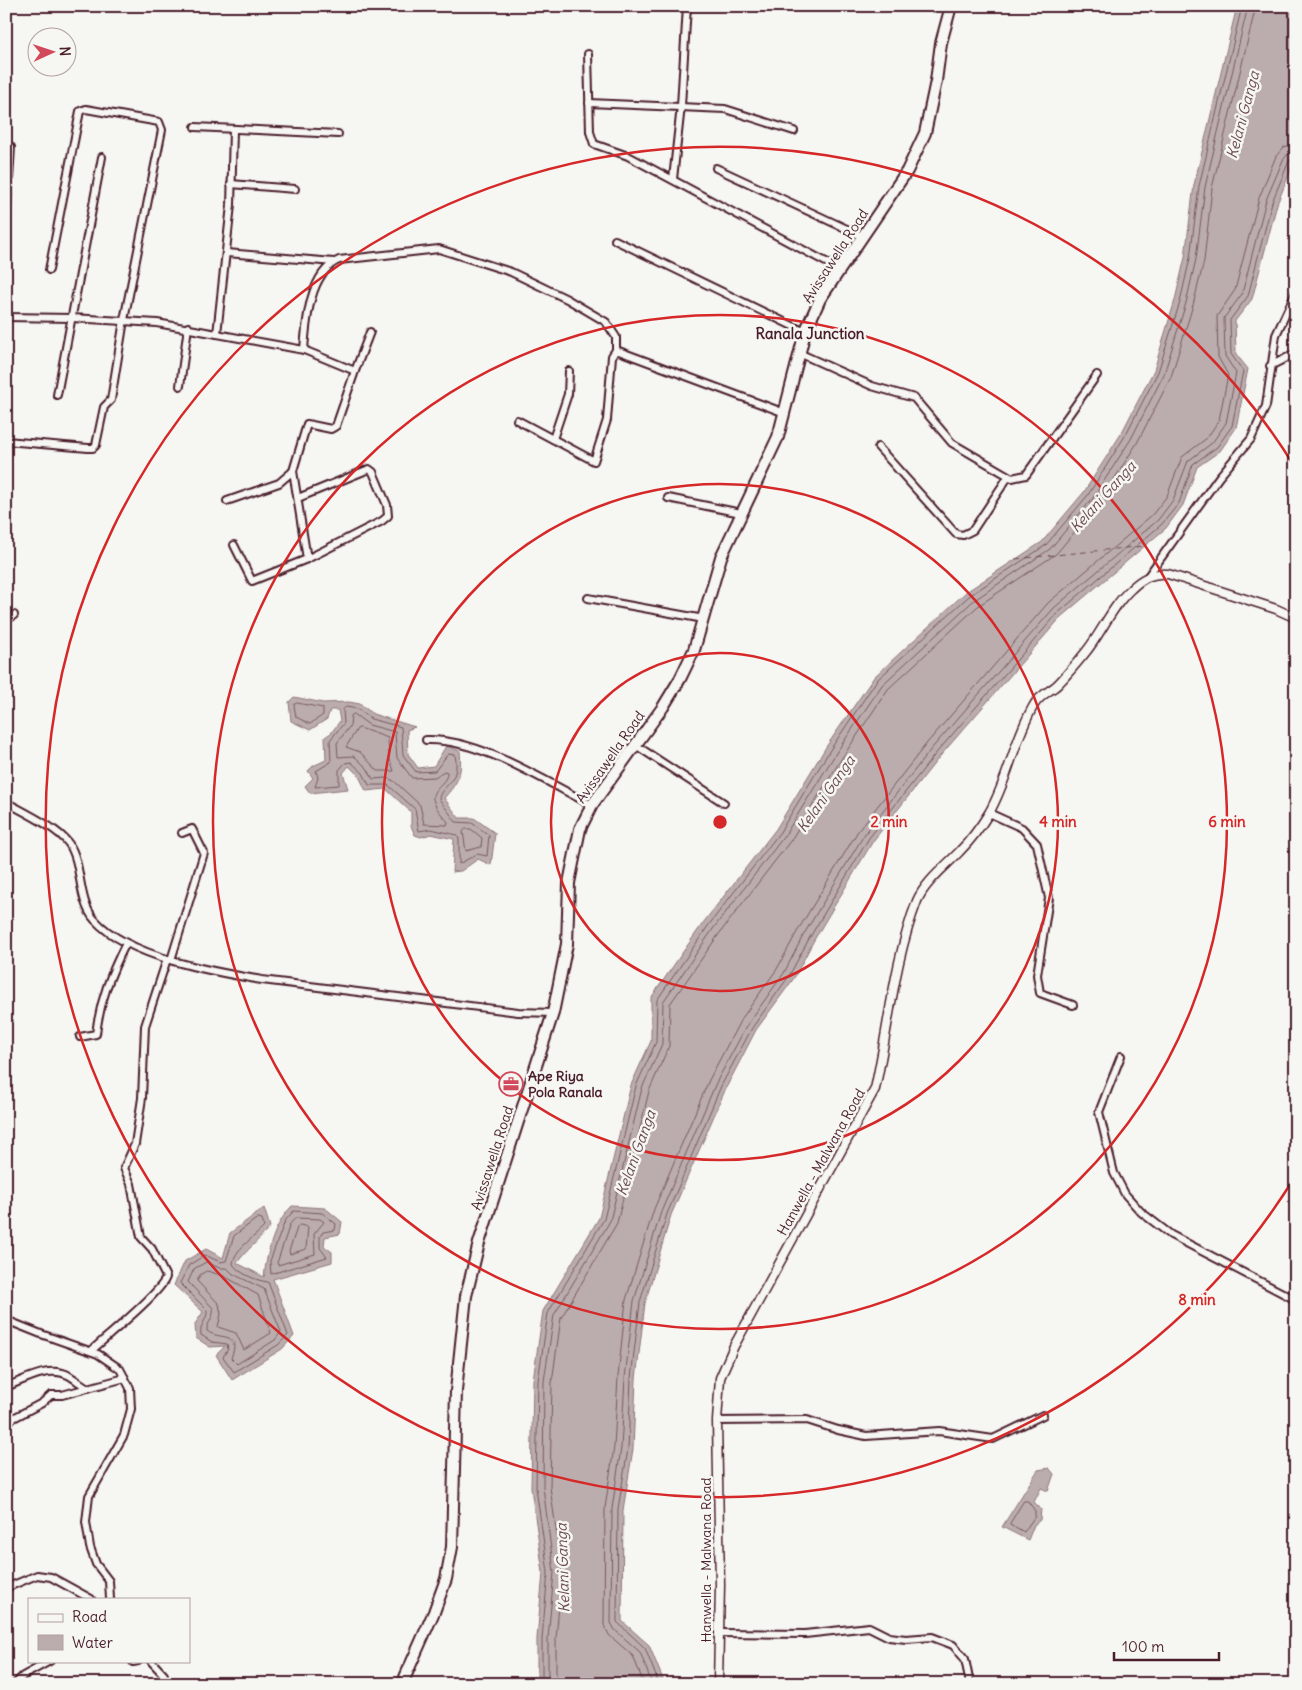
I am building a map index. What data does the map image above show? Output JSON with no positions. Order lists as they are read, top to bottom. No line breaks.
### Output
{"streets":{"main road":["Avissawella Road"],"street":["Hanwella - Malwana Road"]},"districts":["Ranala Junction"],"water":["Kelani Ganga"],"places":{"office":["Ape Riya Pola Ranala"]},"legend":["Road","Water"],"scale_bar":"100 m","north":"right","rings":["2 min","4 min","6 min","8 min"]}
